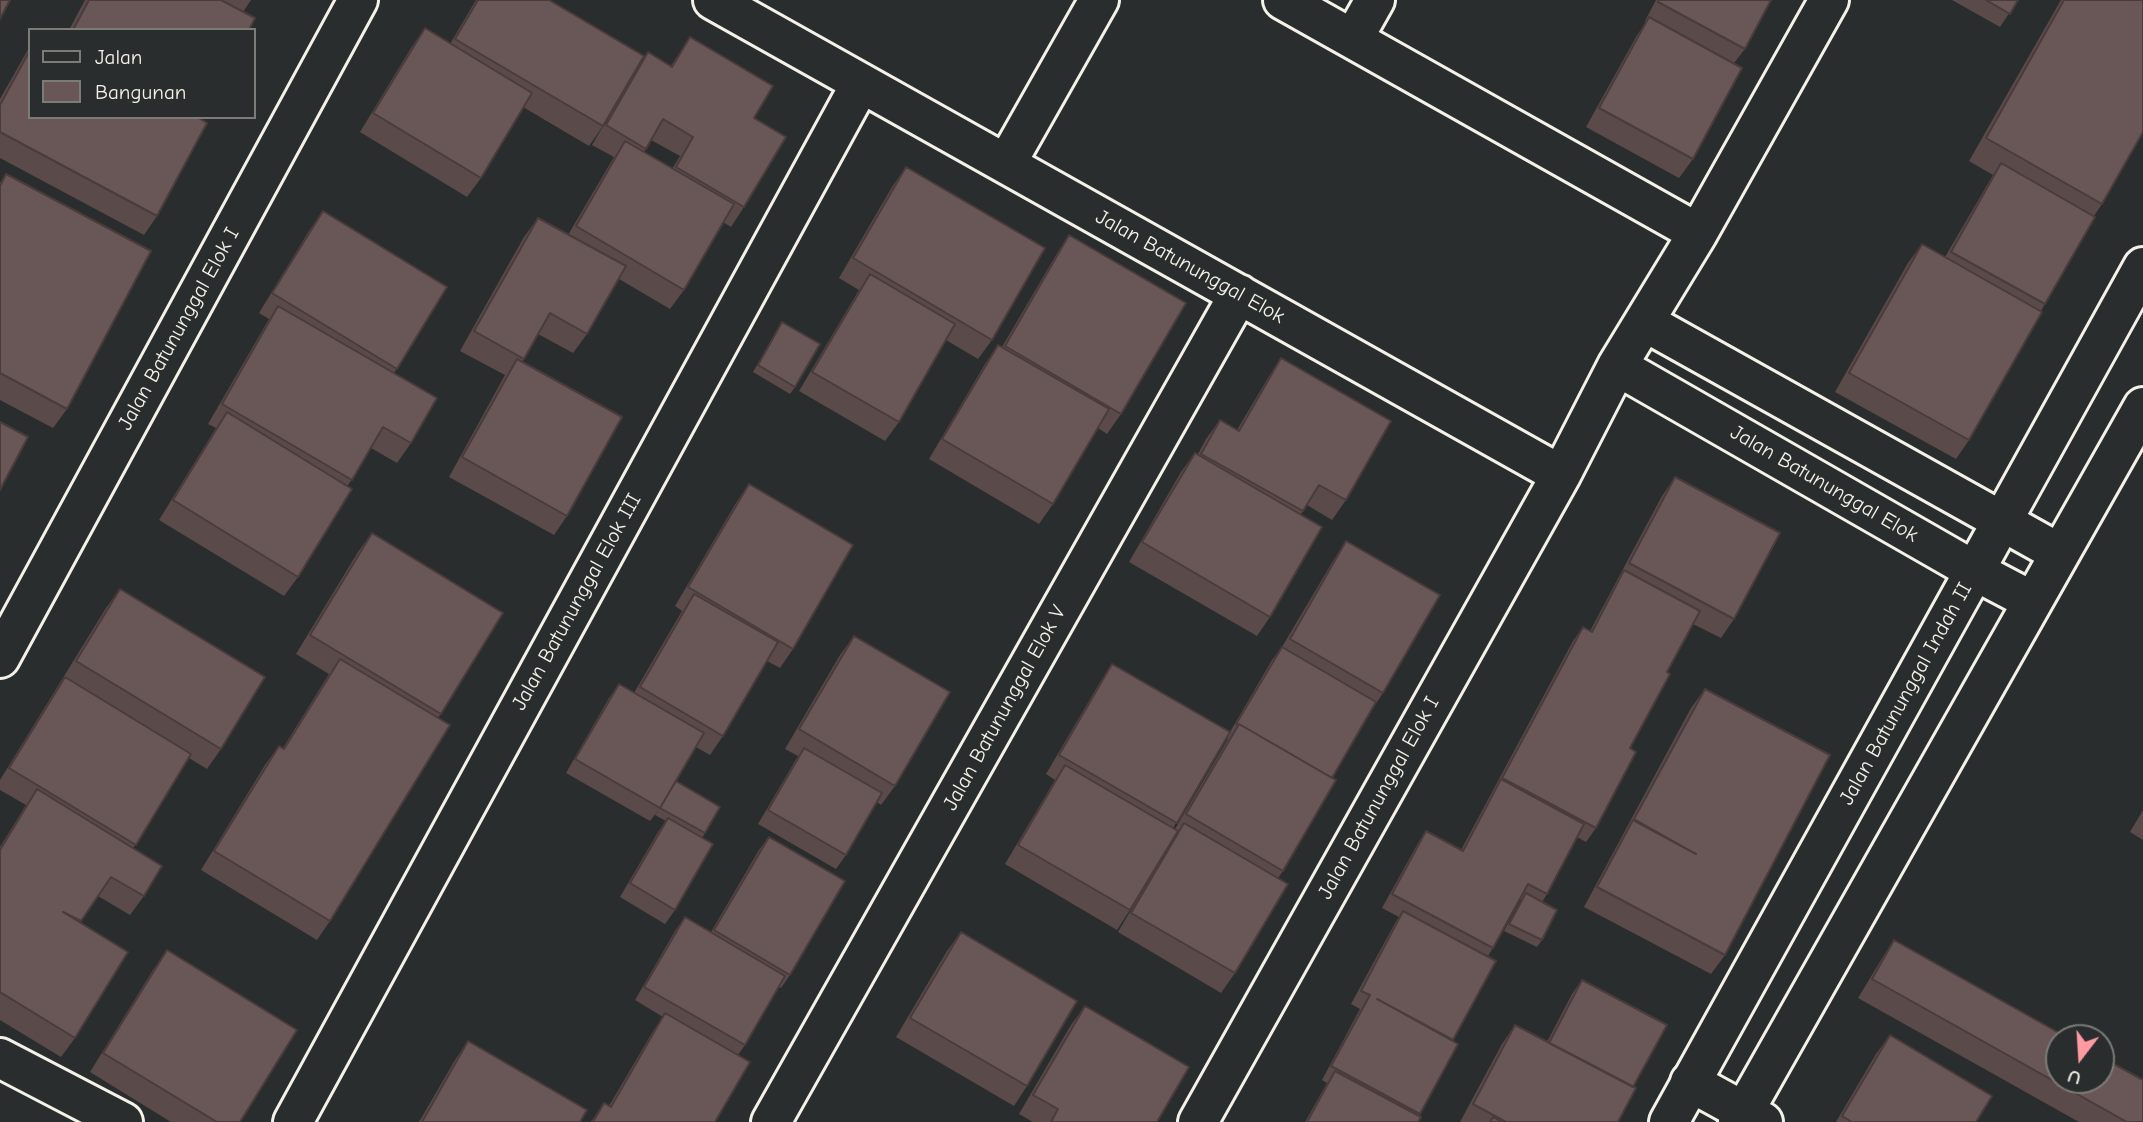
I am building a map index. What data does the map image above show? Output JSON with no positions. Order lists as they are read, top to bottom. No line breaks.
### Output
{"streets":{"street":["Jalan Batununggal Elok","Jalan Batununggal Elok I","Jalan Batununggal Elok III","Jalan Batununggal Indah II","Jalan Batununggal Elok V"]},"crossings":[["Jalan Batununggal Elok","Jalan Batununggal Elok I"],["Jalan Batununggal Elok","Jalan Batununggal Elok III"],["Jalan Batununggal Elok","Jalan Batununggal Indah II"],["Jalan Batununggal Elok","Jalan Batununggal Elok V"]],"legend":["Jalan","Bangunan"],"north":"bottom"}
